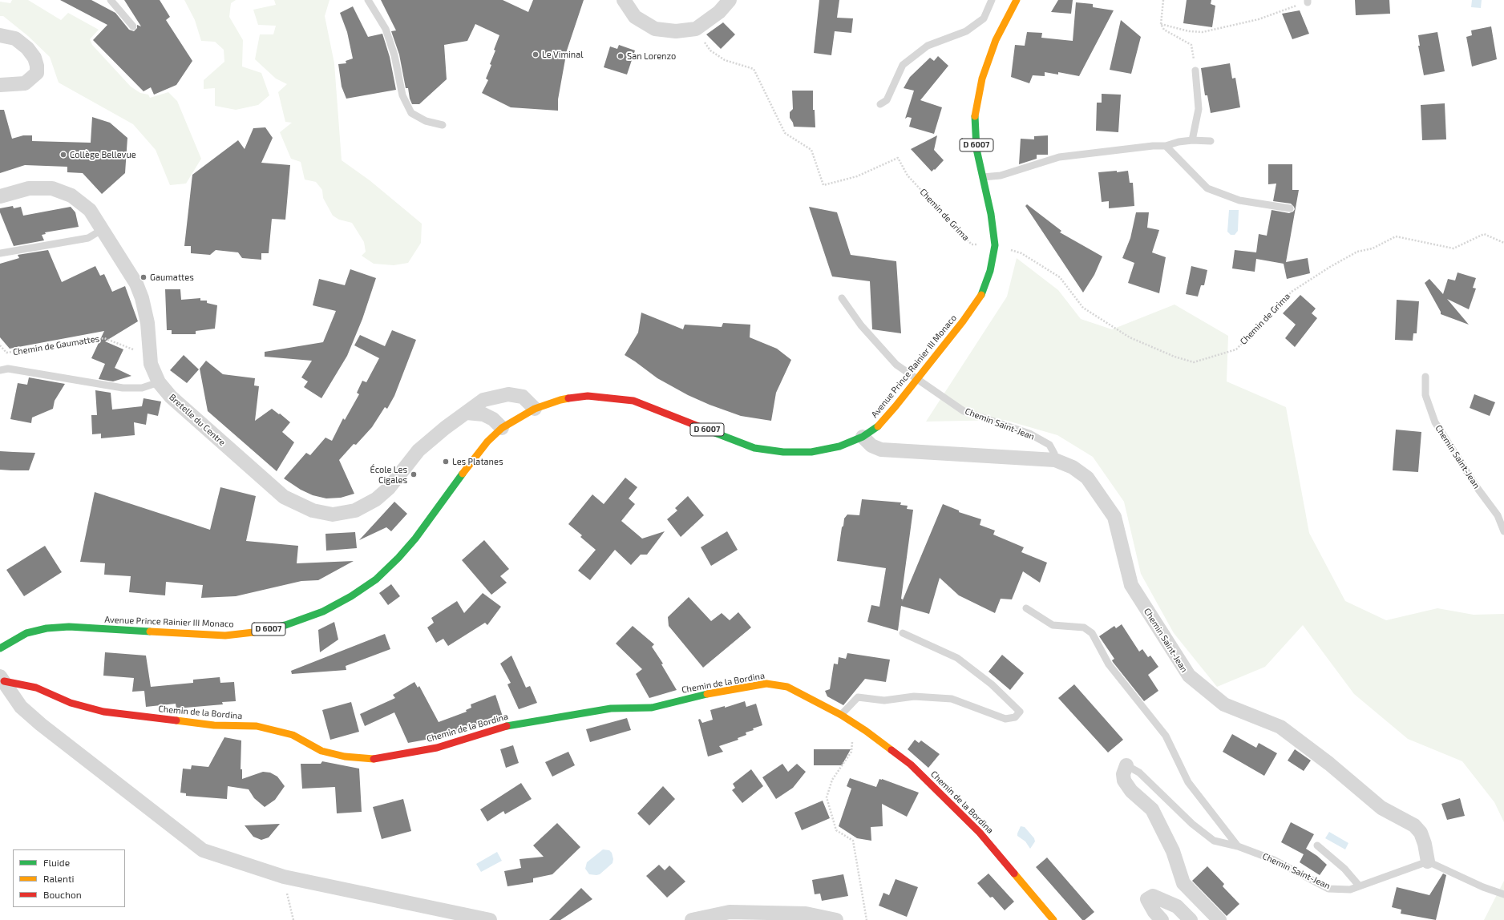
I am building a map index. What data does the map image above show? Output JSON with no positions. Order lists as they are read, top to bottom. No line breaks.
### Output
{"streets":{"main road":["D 6007","Avenue Prince Rainier III Monaco","Chemin de la Bordina"],"street":["Bretelle du Centre","Chemin Saint-Jean"],"path":["Chemin de Grima","Chemin de Gaumattes"]},"crossings":[["Chemin de Grima","Avenue Prince Rainier III Monaco"],["Chemin de Gaumattes","Bretelle du Centre"],["Avenue Prince Rainier III Monaco","Bretelle du Centre"],["Avenue Prince Rainier III Monaco","Chemin Saint-Jean"]],"places":["Le Viminal","San Lorenzo","Collège Bellevue","Gaumattes","Les Platanes","École Les Cigales"],"legend":["Fluide","Ralenti","Bouchon"]}
